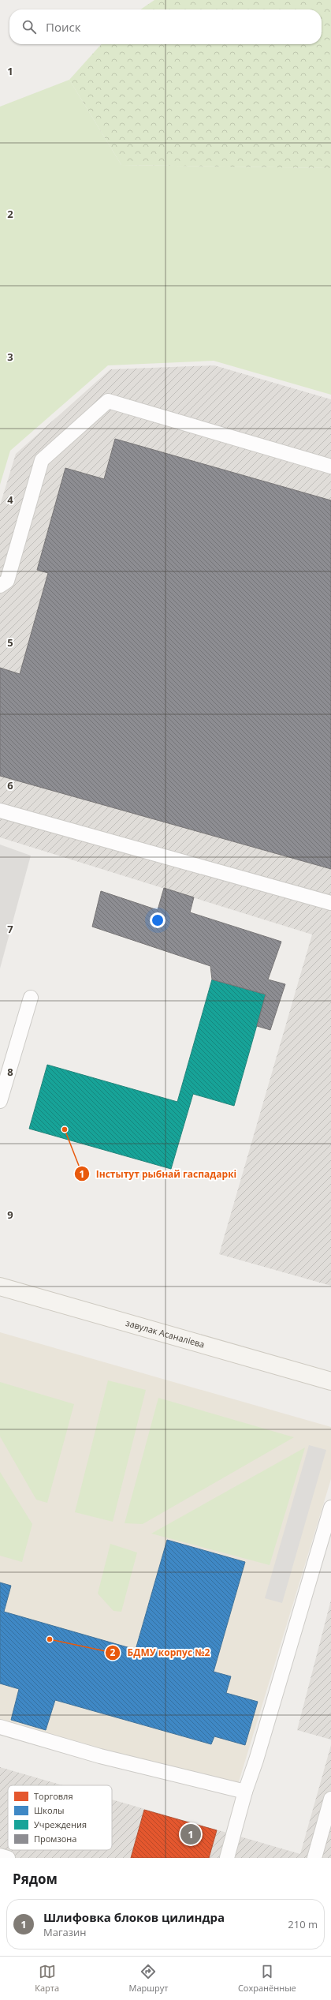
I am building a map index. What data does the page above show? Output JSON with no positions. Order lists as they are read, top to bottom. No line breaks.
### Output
{"streets":{"street":["завулак Асаналіева"]},"places":["Інстытут рыбнай гаспадаркі","БДМУ корпус №2"],"legend":["Торговля","Школы","Учреждения","Промзона"],"page":{"search":"Поиск","pins":"1","heading":"Рядом","list":[{"mark":"1","name":"Шлифовка блоков цилиндра","note":"Магазин","value":"210 m"}],"nav":["Карта","Маршрут","Сохранённые"]},"grid":{"rows":["1","2","3","4","5","6","7","8","9"]}}
